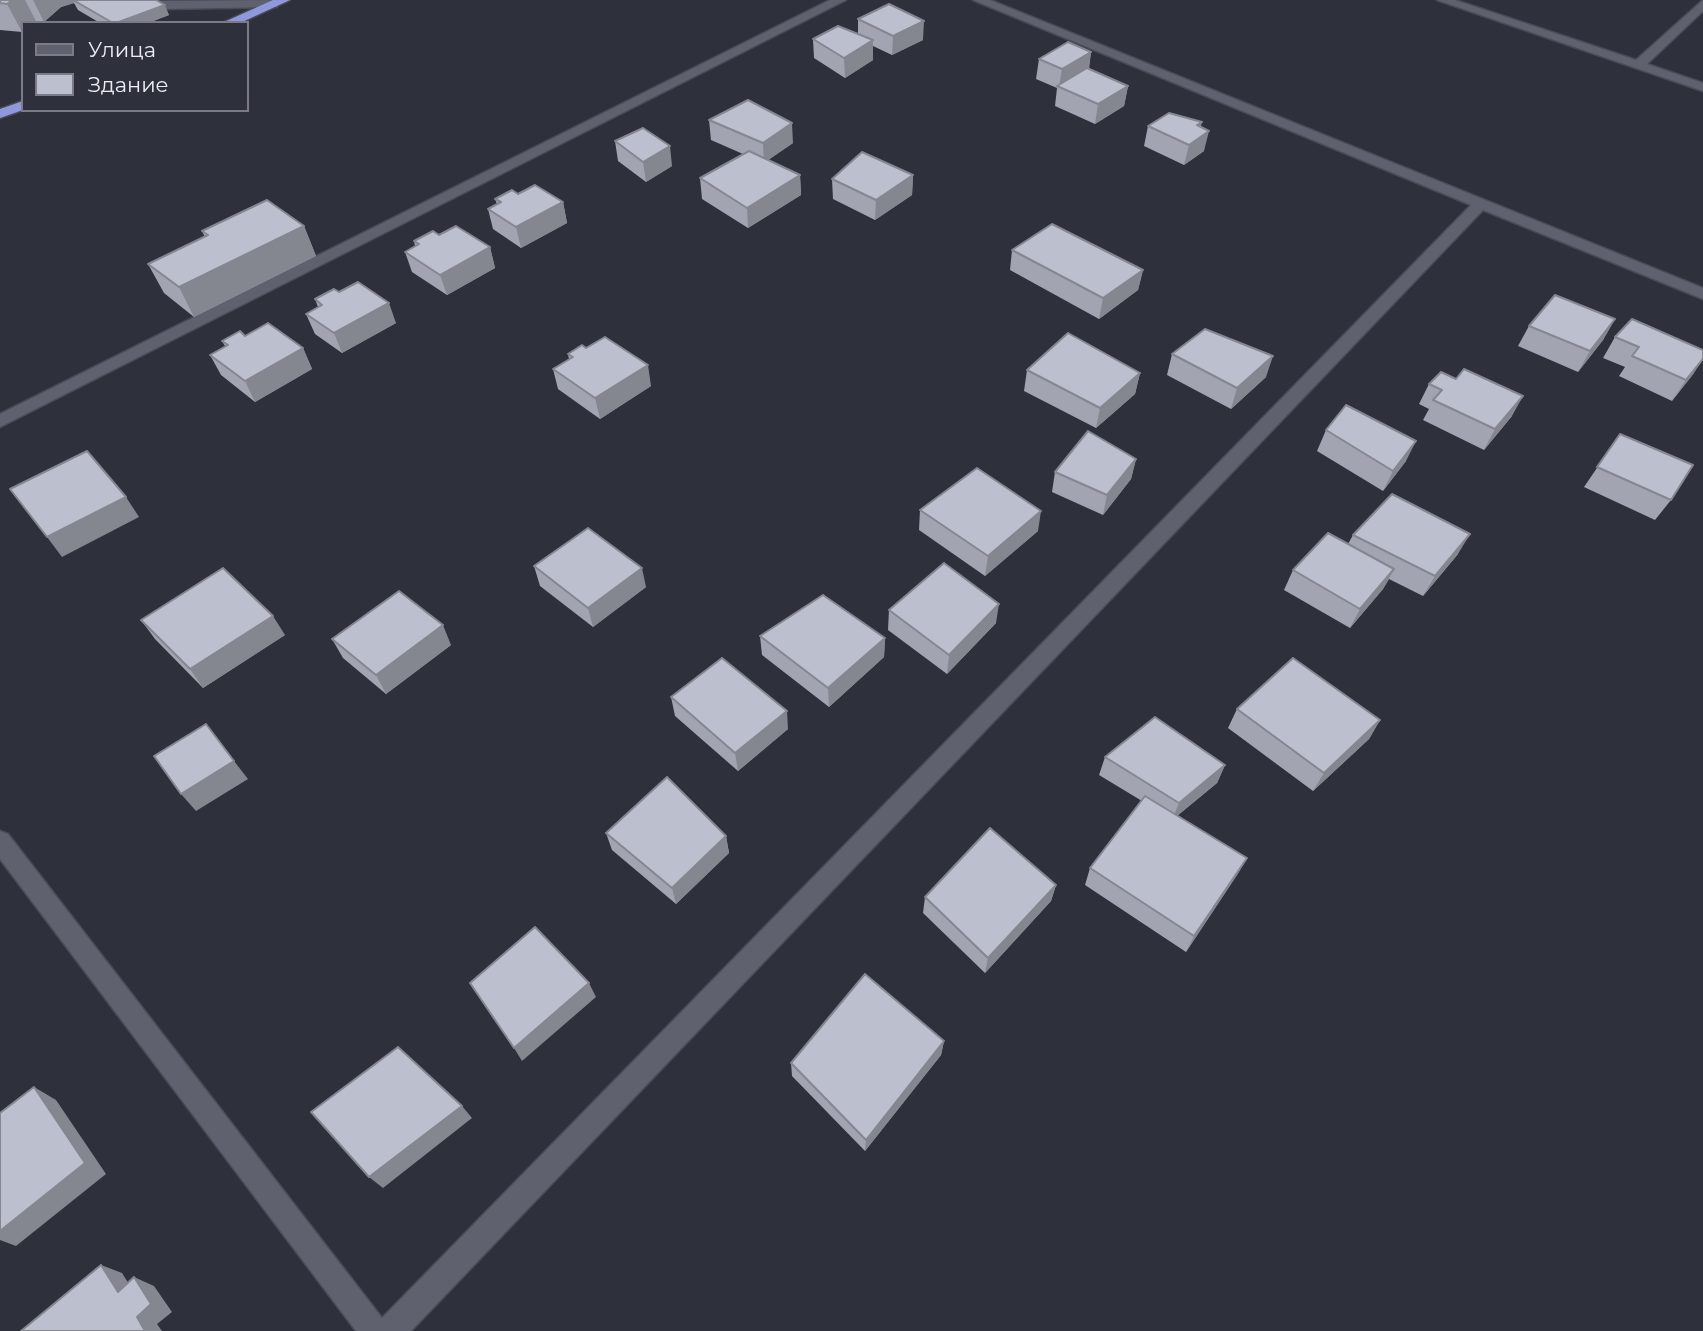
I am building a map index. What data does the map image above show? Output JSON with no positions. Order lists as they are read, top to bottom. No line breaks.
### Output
{"legend":["Улица","Здание"]}
